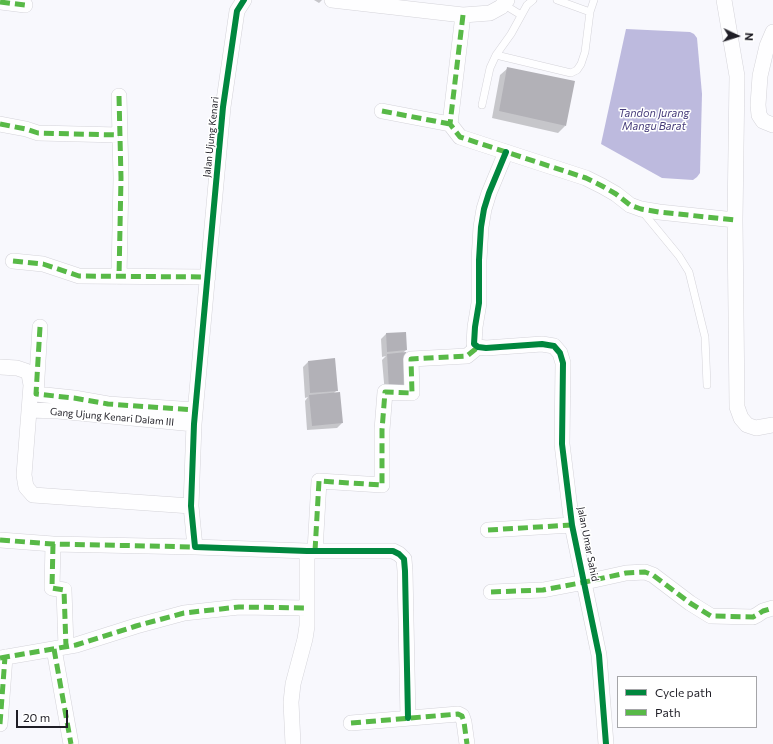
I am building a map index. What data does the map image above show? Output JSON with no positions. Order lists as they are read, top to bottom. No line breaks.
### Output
{"streets":{"street":["Jalan Ujung Kenari","Gang Ujung Kenari Dalam III","Jalan Umar Sahid"]},"crossings":[["Jalan Ujung Kenari","Gang Ujung Kenari Dalam III"]],"water":["Tandon Jurang Mangu Barat"],"legend":["Cycle path","Path"],"scale_bar":"20 m","north":"right"}
